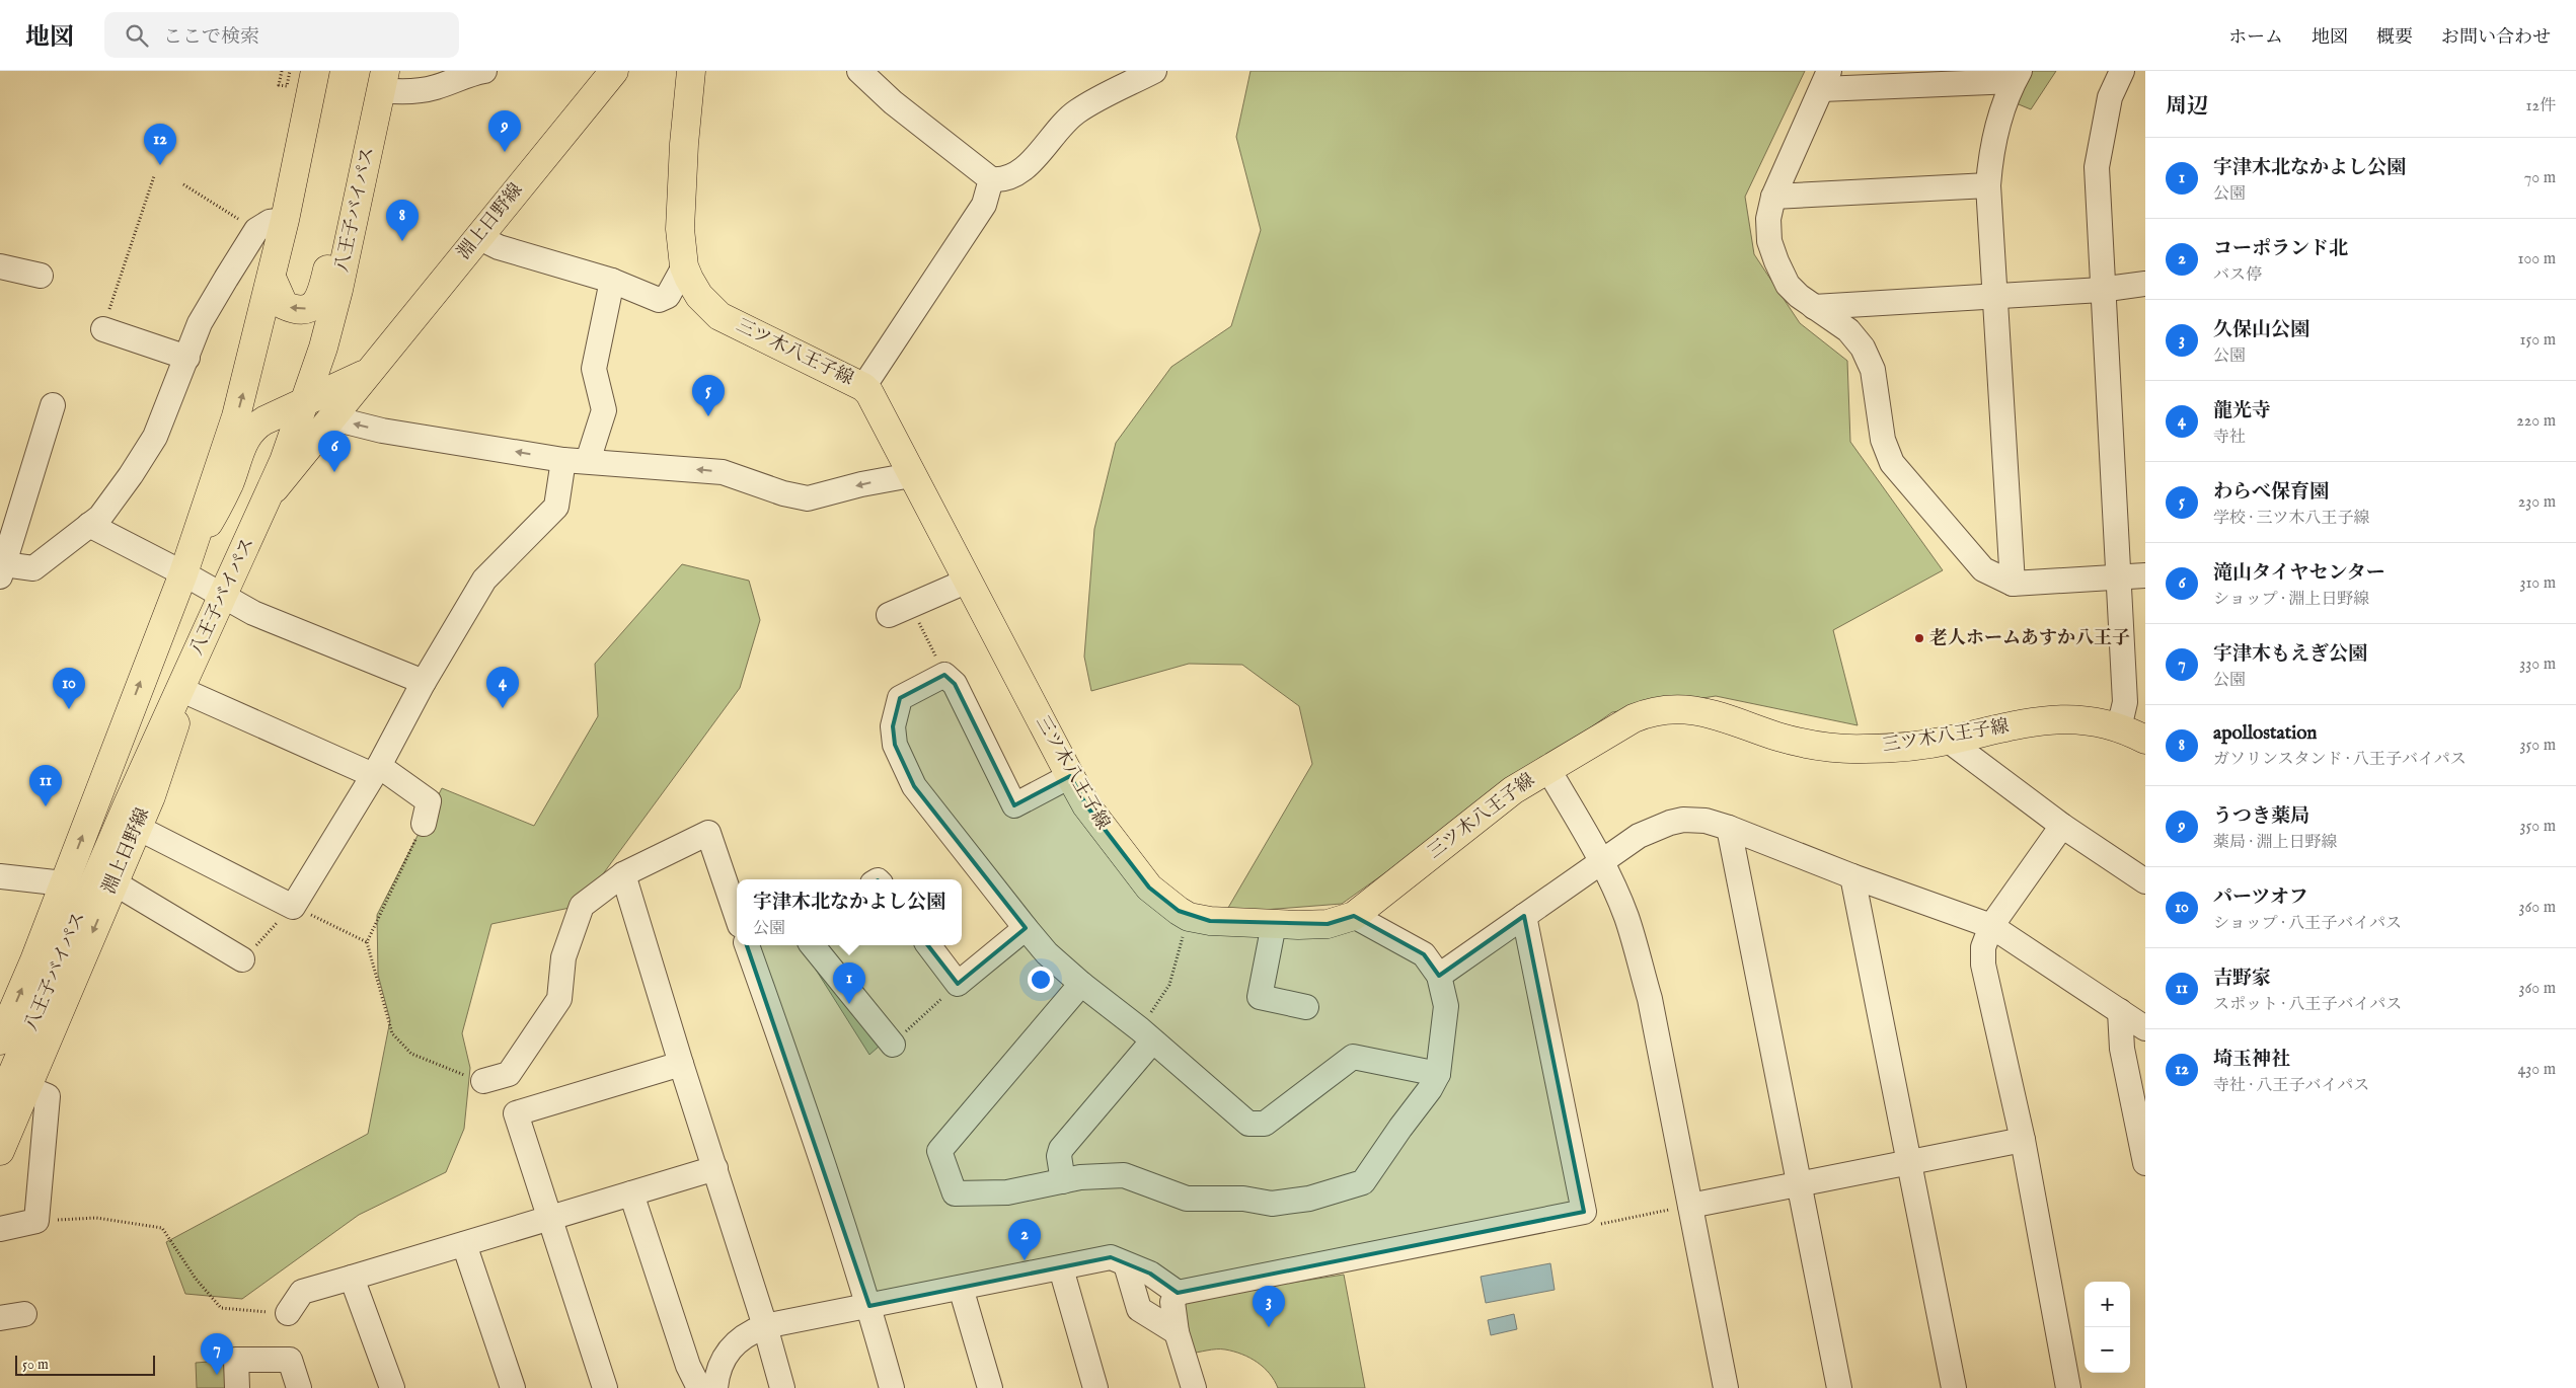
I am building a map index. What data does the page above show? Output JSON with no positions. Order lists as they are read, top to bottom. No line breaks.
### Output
{"streets":{"main road":["八王子バイパス","淵上日野線","三ツ木八王子線"]},"crossings":[["八王子バイパス","淵上日野線"]],"places":["老人ホームあすか八王子"],"scale_bar":"50 m","page":{"header":"地図","search":"ここで検索","nav":["ホーム","地図","概要","お問い合わせ"],"heading":["周辺","12件"],"pins":["9","12","8","5","6","4","10","11","1","2","3","7"],"list":[{"mark":"1","name":"宇津木北なかよし公園","note":"公園","value":"70 m"},{"mark":"2","name":"コーポランド北","note":"バス停","value":"100 m"},{"mark":"3","name":"久保山公園","note":"公園","value":"150 m"},{"mark":"4","name":"龍光寺","note":"寺社","value":"220 m"},{"mark":"5","name":"わらべ保育園","note":"学校 · 三ツ木八王子線","value":"230 m"},{"mark":"6","name":"滝山タイヤセンター","note":"ショップ · 淵上日野線","value":"310 m"},{"mark":"7","name":"宇津木もえぎ公園","note":"公園","value":"330 m"},{"mark":"8","name":"apollostation","note":"ガソリンスタンド · 八王子バイパス","value":"350 m"},{"mark":"9","name":"うつき薬局","note":"薬局 · 淵上日野線","value":"350 m"},{"mark":"10","name":"パーツオフ","note":"ショップ · 八王子バイパス","value":"360 m"},{"mark":"11","name":"吉野家","note":"スポット · 八王子バイパス","value":"360 m"},{"mark":"12","name":"埼玉神社","note":"寺社 · 八王子バイパス","value":"430 m"}],"popup":["宇津木北なかよし公園","公園"],"map_buttons":["+","−"],"scale":"50 m"}}
